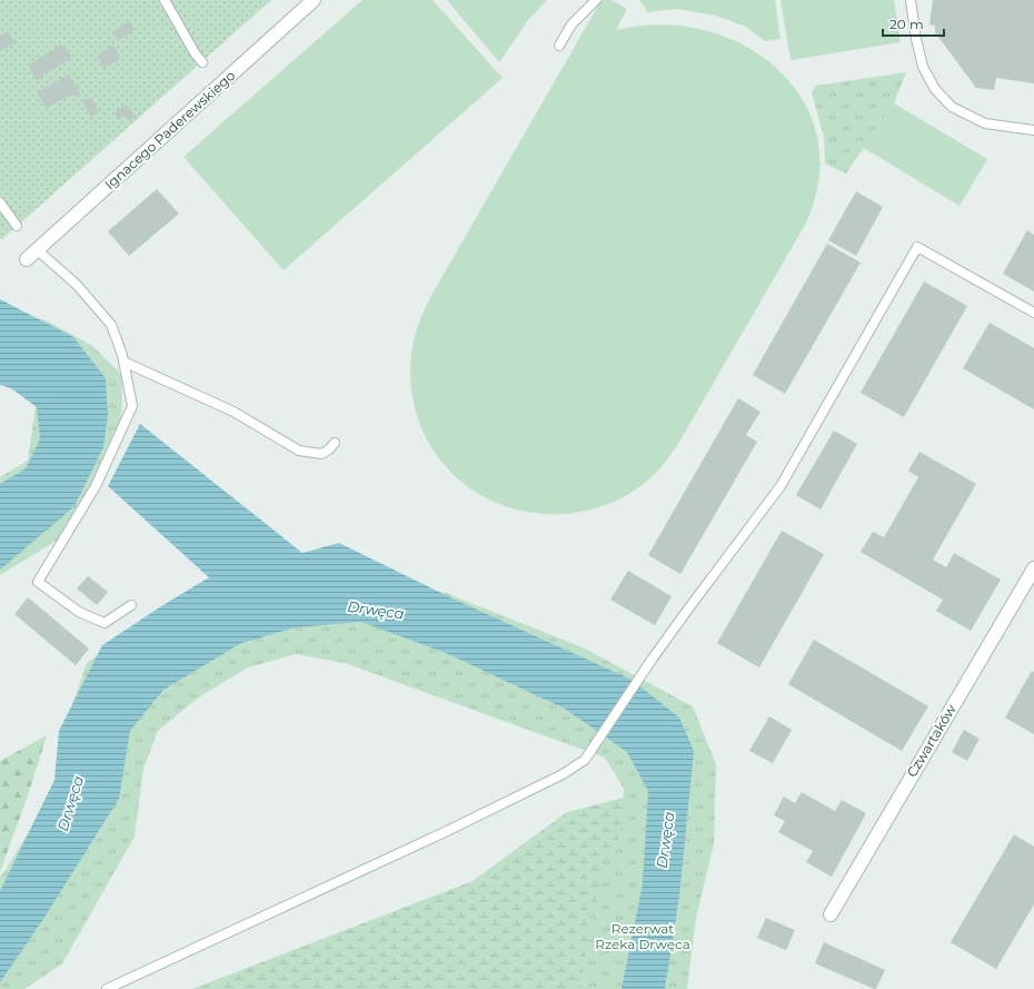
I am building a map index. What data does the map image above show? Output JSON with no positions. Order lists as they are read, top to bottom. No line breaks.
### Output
{"streets":{"street":["Ignacego Paderewskiego","Czwartaków"]},"water":["Drwęca"],"parks":["Rezerwat Rzeka Drwęca"],"scale_bar":"20 m"}
